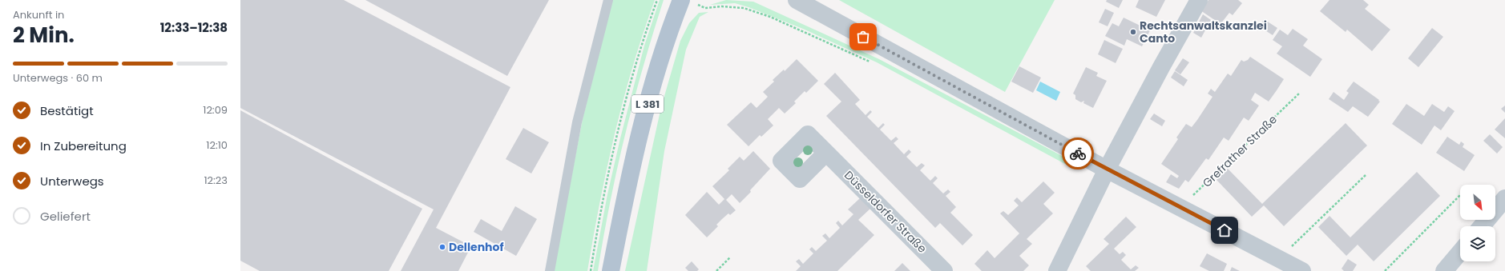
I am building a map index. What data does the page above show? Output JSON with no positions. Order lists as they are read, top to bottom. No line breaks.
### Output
{"streets":{"main road":["L 381"],"street":["Düsseldorfer Straße"],"path":["Grefrather Straße"]},"places":["Rechtsanwaltskanzlei Canto","Dellenhof"],"north":"bottom right","page":{"heading":["2 Min.","Ankunft in","12:33–12:38"],"bar":"Unterwegs · 60 m","list":[["Bestätigt","12:09"],["In Zubereitung","12:10"],["Unterwegs","12:23"],"Geliefert"]}}
